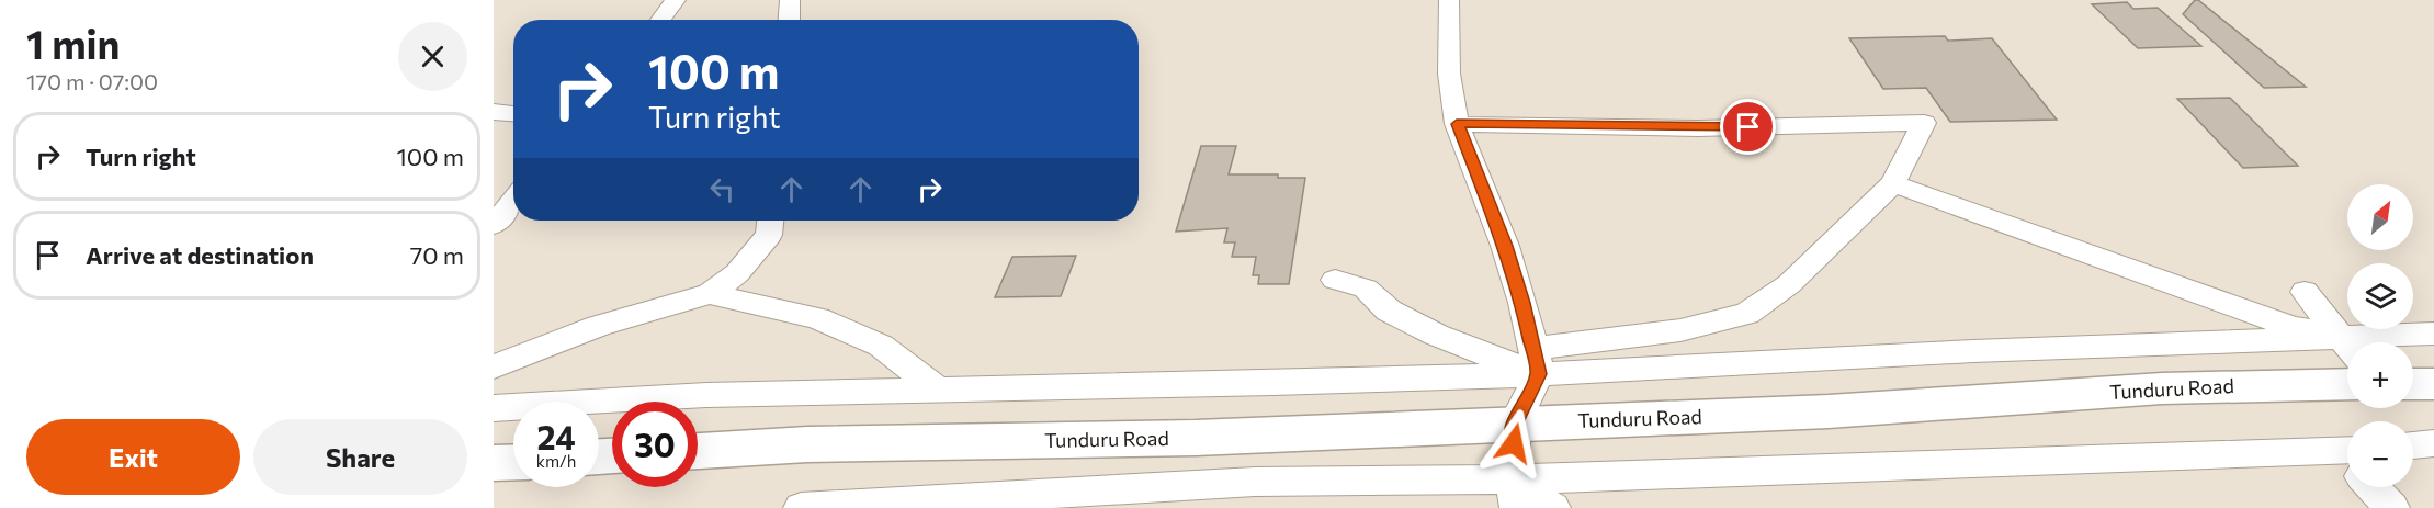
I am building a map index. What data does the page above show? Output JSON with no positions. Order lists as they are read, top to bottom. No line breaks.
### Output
{"streets":{"highway":["Tunduru Road"]},"north":"top right","page":{"heading":["1 min","170 m · 07:00"],"turn":["100 m","Turn right"],"list":[{"name":"Turn right","value":"100 m"},{"name":"Arrive at destination","value":"70 m"}],"map_buttons":["+","−"],"speed":"24 km/h","limit":"30","buttons":["Exit","Share"]}}
